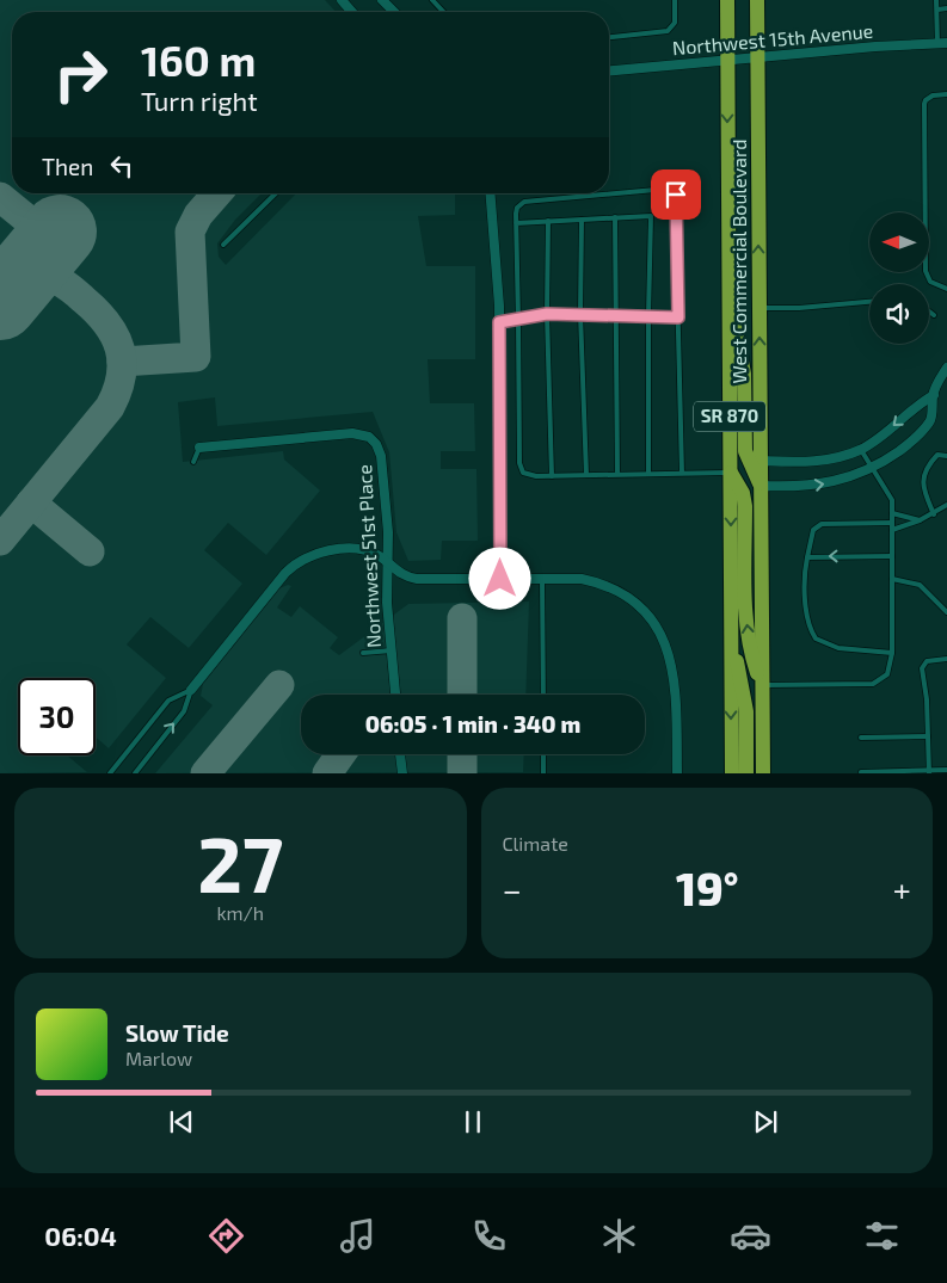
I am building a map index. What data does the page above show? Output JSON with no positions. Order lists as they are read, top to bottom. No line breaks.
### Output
{"streets":{"highway":["West Commercial Boulevard","SR 870"],"street":["Northwest 15th Avenue","Northwest 51st Place"]},"crossings":[["Northwest 15th Avenue","West Commercial Boulevard"]],"north":"left","page":{"turn":["160 m","Turn right"],"then":"Then","limit":"30","trip":"06:05 · 1 min · 340 m","tile":[["27","km/h"],"Climate"],"heat":["−","19°","+"],"song":["Slow Tide","Marlow"],"tabs":"06:04"}}
